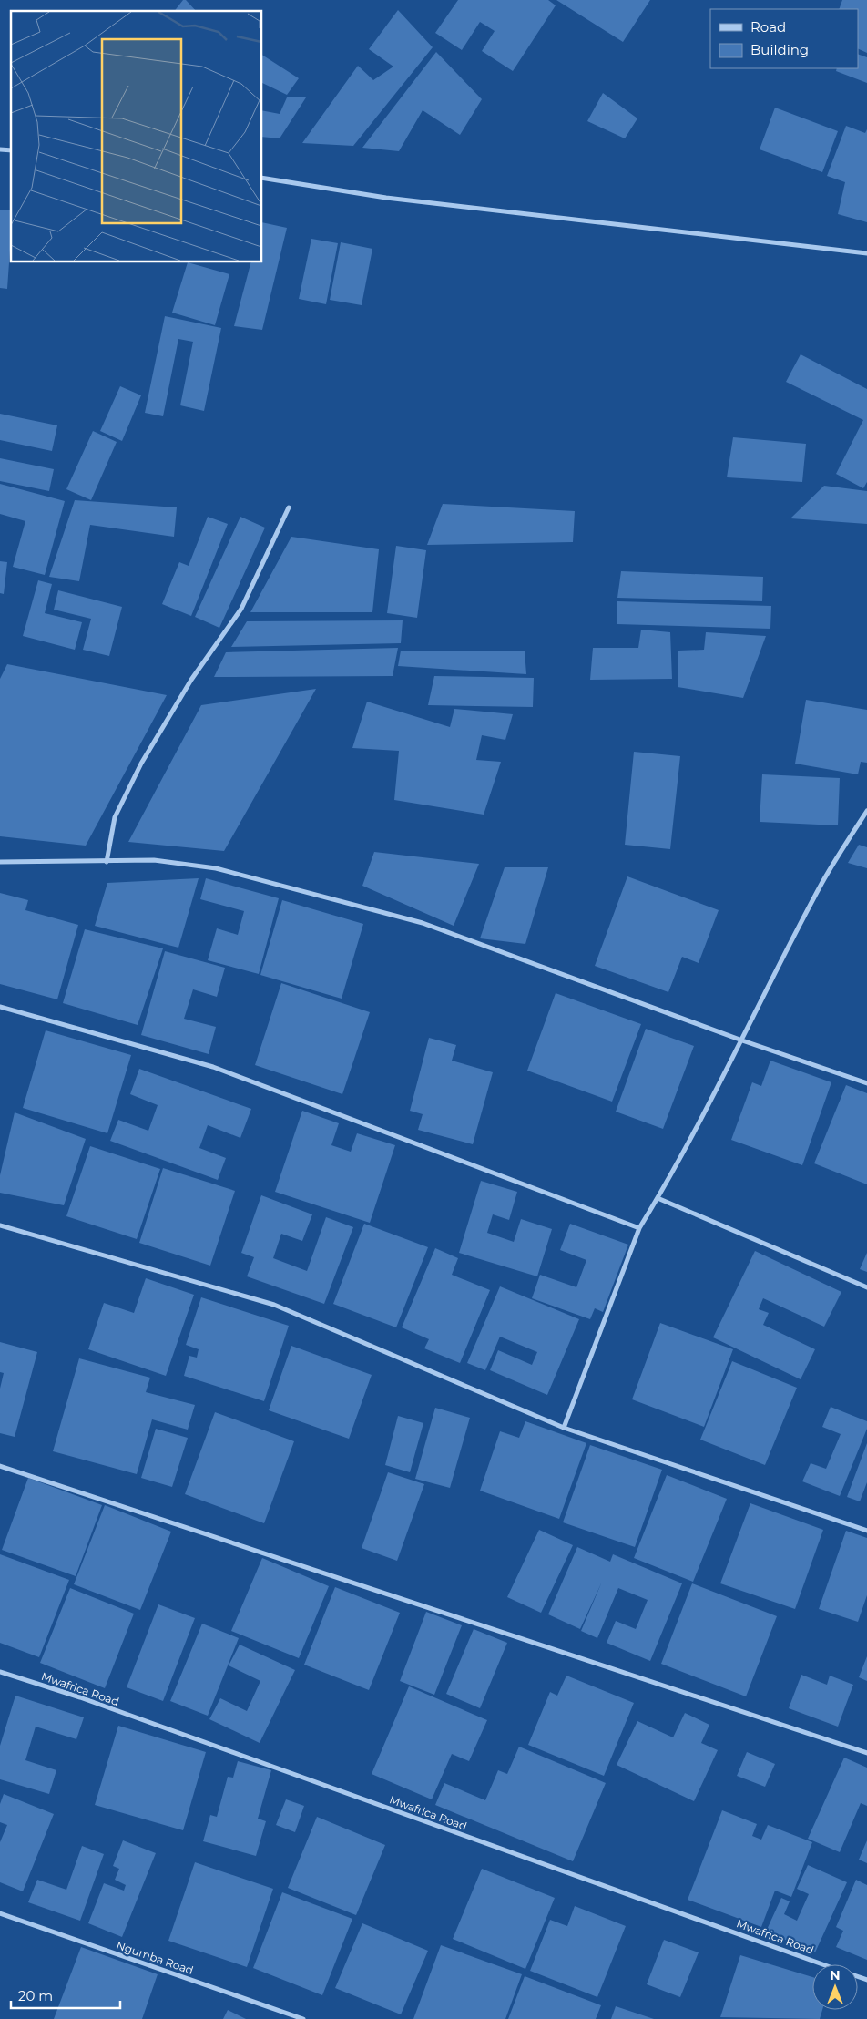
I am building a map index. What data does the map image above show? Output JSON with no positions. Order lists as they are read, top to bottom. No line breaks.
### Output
{"streets":{"street":["Mwafrica Road","Ngumba Road"]},"legend":["Road","Building"],"scale_bar":"20 m","north":"top"}
